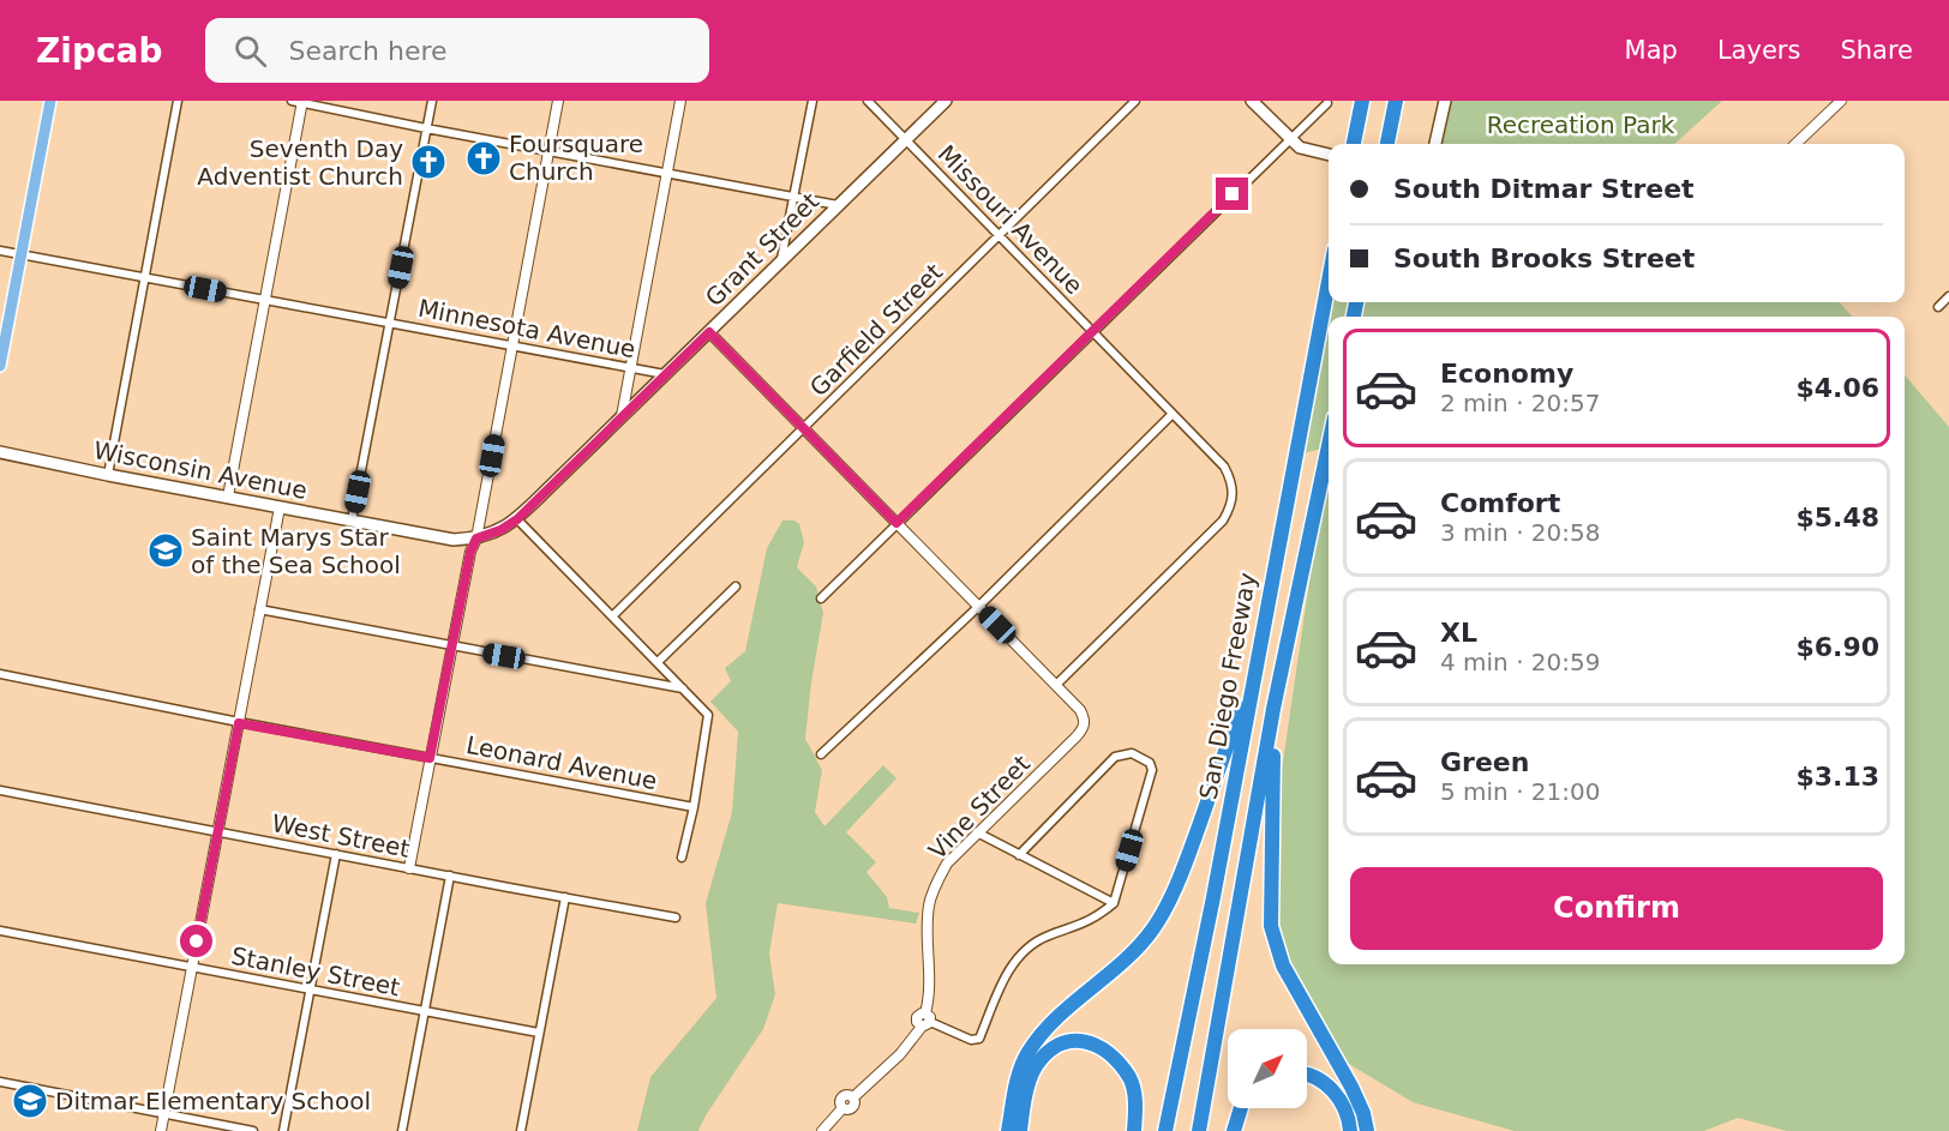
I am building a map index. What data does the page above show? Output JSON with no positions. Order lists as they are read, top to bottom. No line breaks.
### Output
{"streets":{"highway":["San Diego Freeway"],"main road":["Grant Street","Wisconsin Avenue"],"street":["Missouri Avenue","Minnesota Avenue","Garfield Street","Leonard Avenue","Vine Street","West Street","Stanley Street"]},"crossings":[["Missouri Avenue","Grant Street"],["Missouri Avenue","Garfield Street"],["Missouri Avenue","Vine Street"],["Grant Street","Minnesota Avenue"],["Grant Street","Wisconsin Avenue"]],"parks":["Recreation Park"],"places":{"church":["Foursquare Church","Seventh Day Adventist Church"],"school or university":["Saint Marys Star of the Sea School","Ditmar Elementary School"]},"north":"top right","page":{"header":"Zipcab","search":"Search here","nav":["Map","Layers","Share"],"banner":["South Ditmar Street","South Brooks Street"],"list":[{"name":"Economy","note":"2 min · 20:57","value":"$4.06"},{"name":"Comfort","note":"3 min · 20:58","value":"$5.48"},{"name":"XL","note":"4 min · 20:59","value":"$6.90"},{"name":"Green","note":"5 min · 21:00","value":"$3.13"}],"buttons":"Confirm"}}
